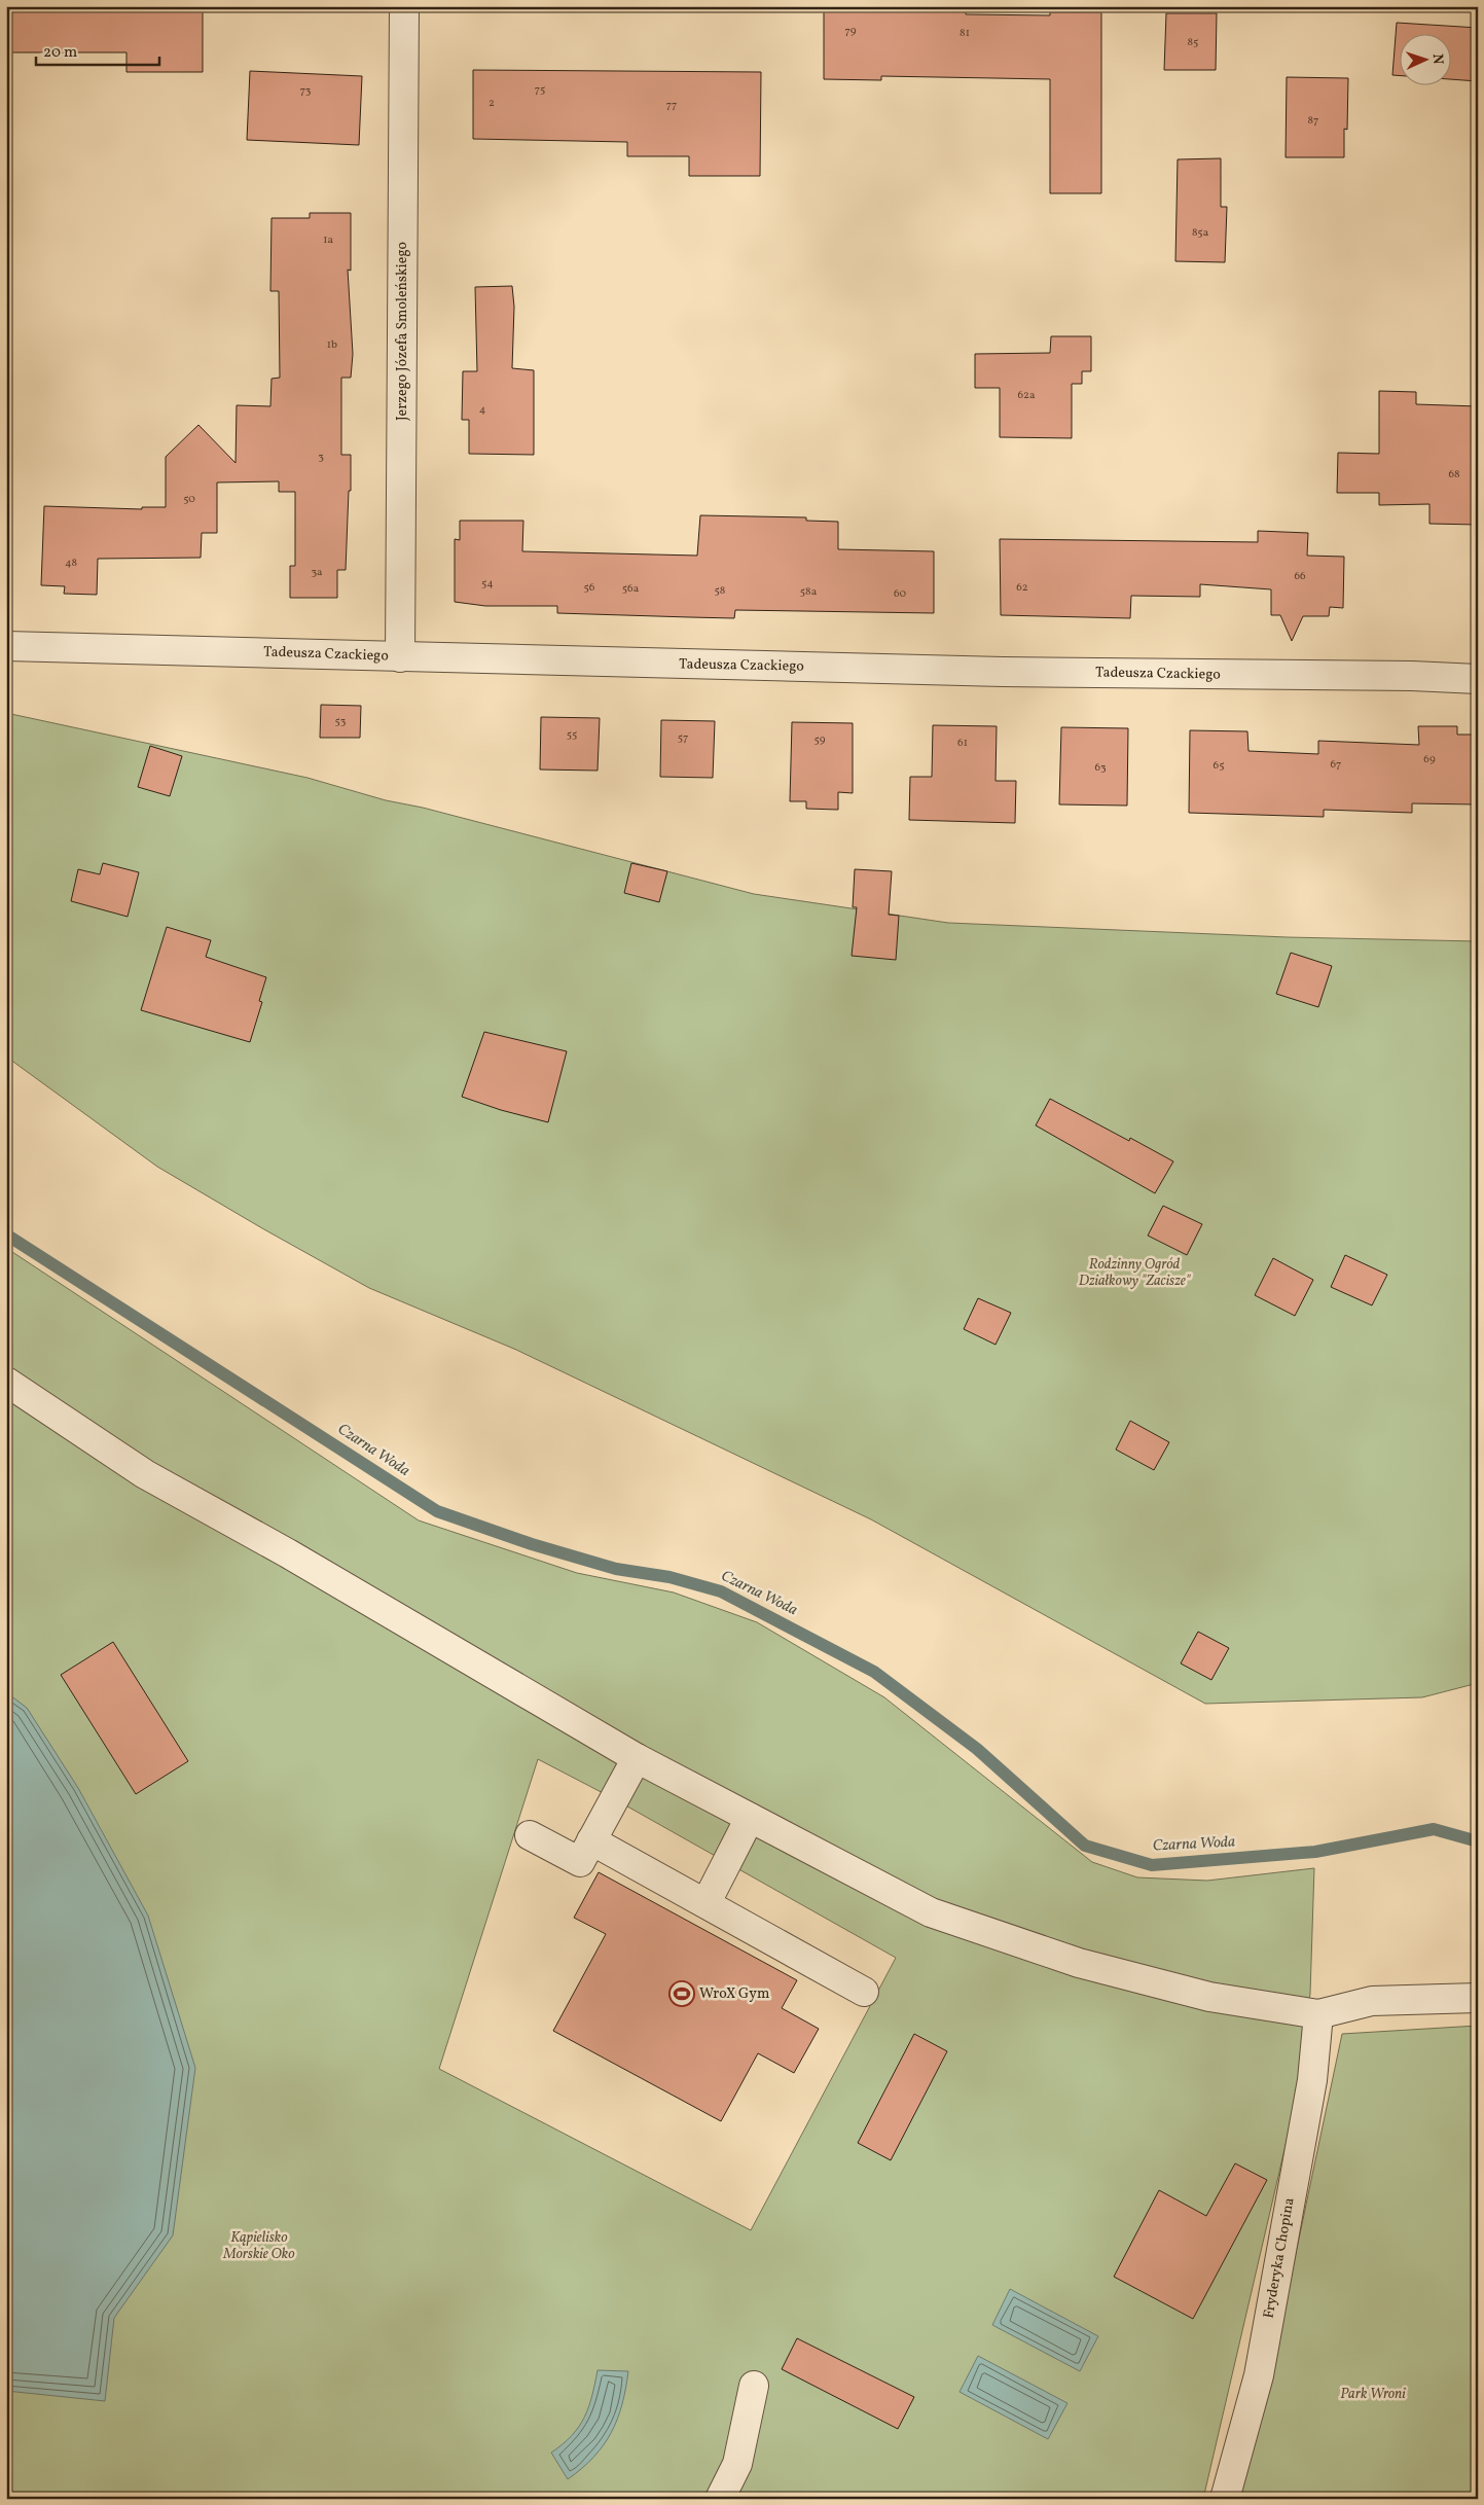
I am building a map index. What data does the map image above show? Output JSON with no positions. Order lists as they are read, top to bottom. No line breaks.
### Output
{"streets":{"street":["Jerzego Józefa Smoleńskiego","Tadeusza Czackiego","Fryderyka Chopina"]},"crossings":[["Jerzego Józefa Smoleńskiego","Tadeusza Czackiego"]],"water":["Czarna Woda"],"parks":["Rodzinny Ogród Działkowy \"Zacisze\"","Kąpielisko Morskie Oko","Park Wroni"],"places":{"sports":["WroX Gym"]},"house_numbers":["79","81","85","75","73","2","77","87","85a","1a","1b","62a","4","3","68","50","48","3a","66","54","56","62","56a","58","58a","60","53","55","57","59","61","69","67","65","63"],"scale_bar":"20 m","north":"right"}
